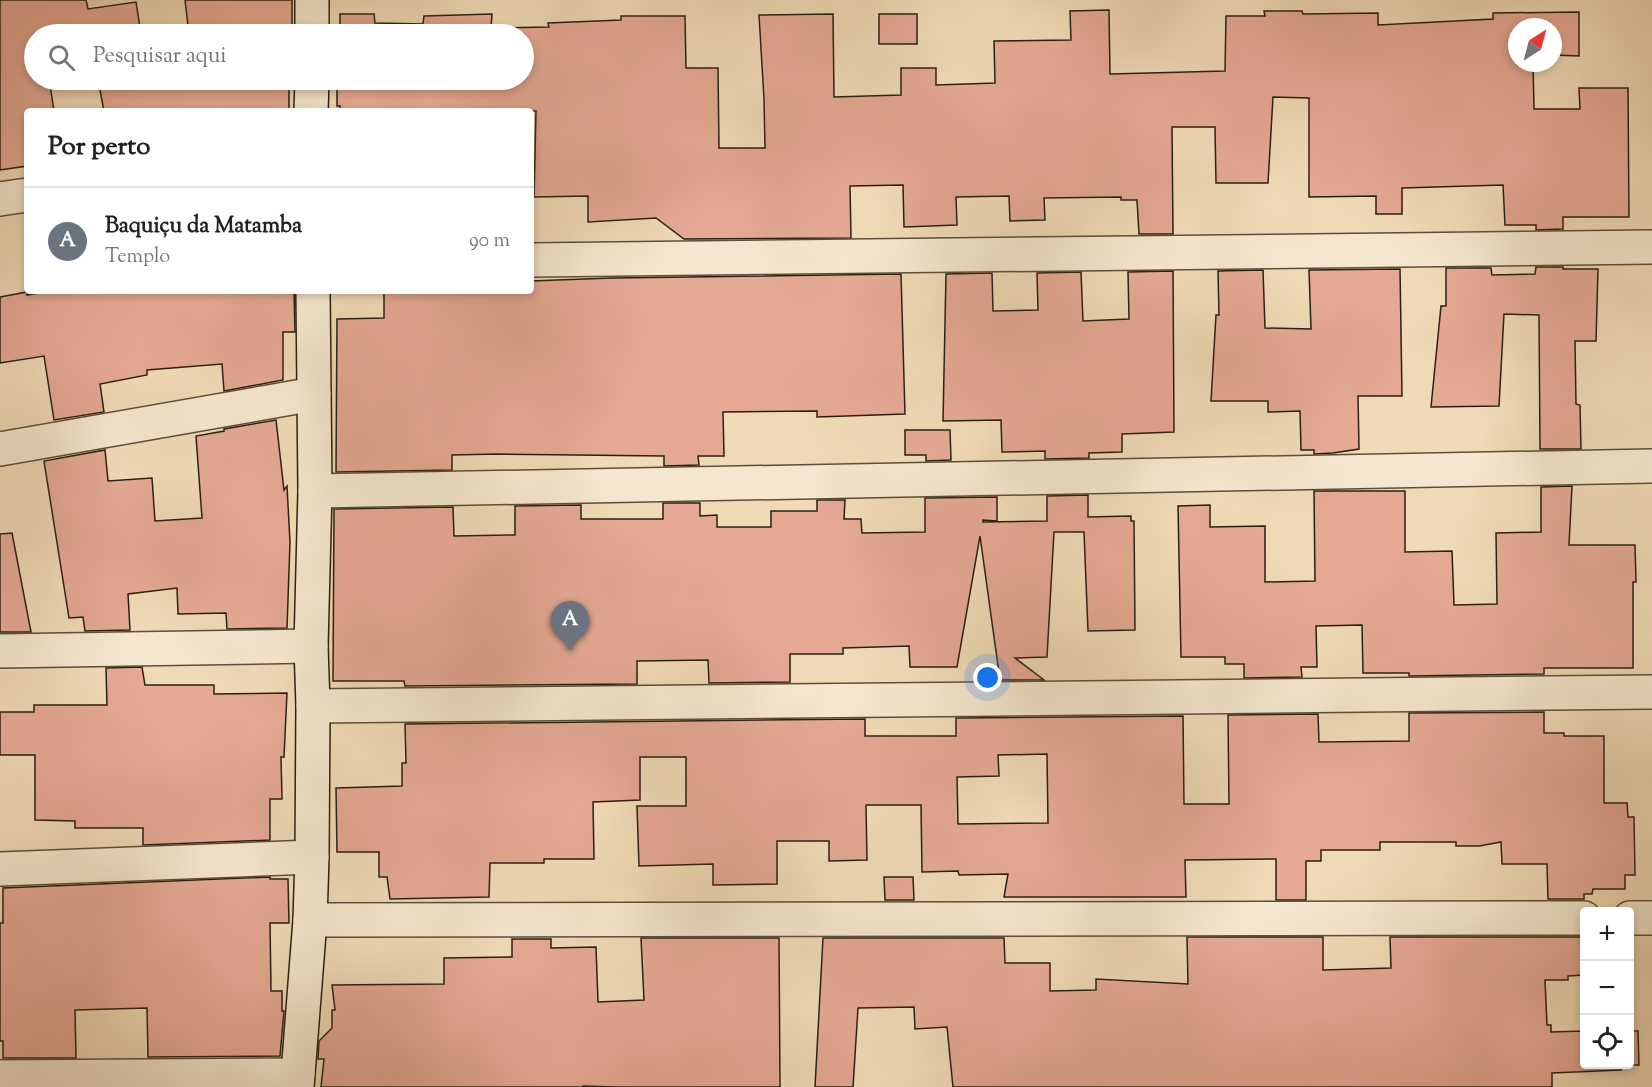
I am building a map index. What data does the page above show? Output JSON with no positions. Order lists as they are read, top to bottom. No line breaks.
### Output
{"north":"top right","page":{"search":"Pesquisar aqui","heading":"Por perto","list":[{"mark":"A","name":"Baquiçu da Matamba","note":"Templo","value":"90 m"}],"pins":"A","map_buttons":["+","−"]}}
